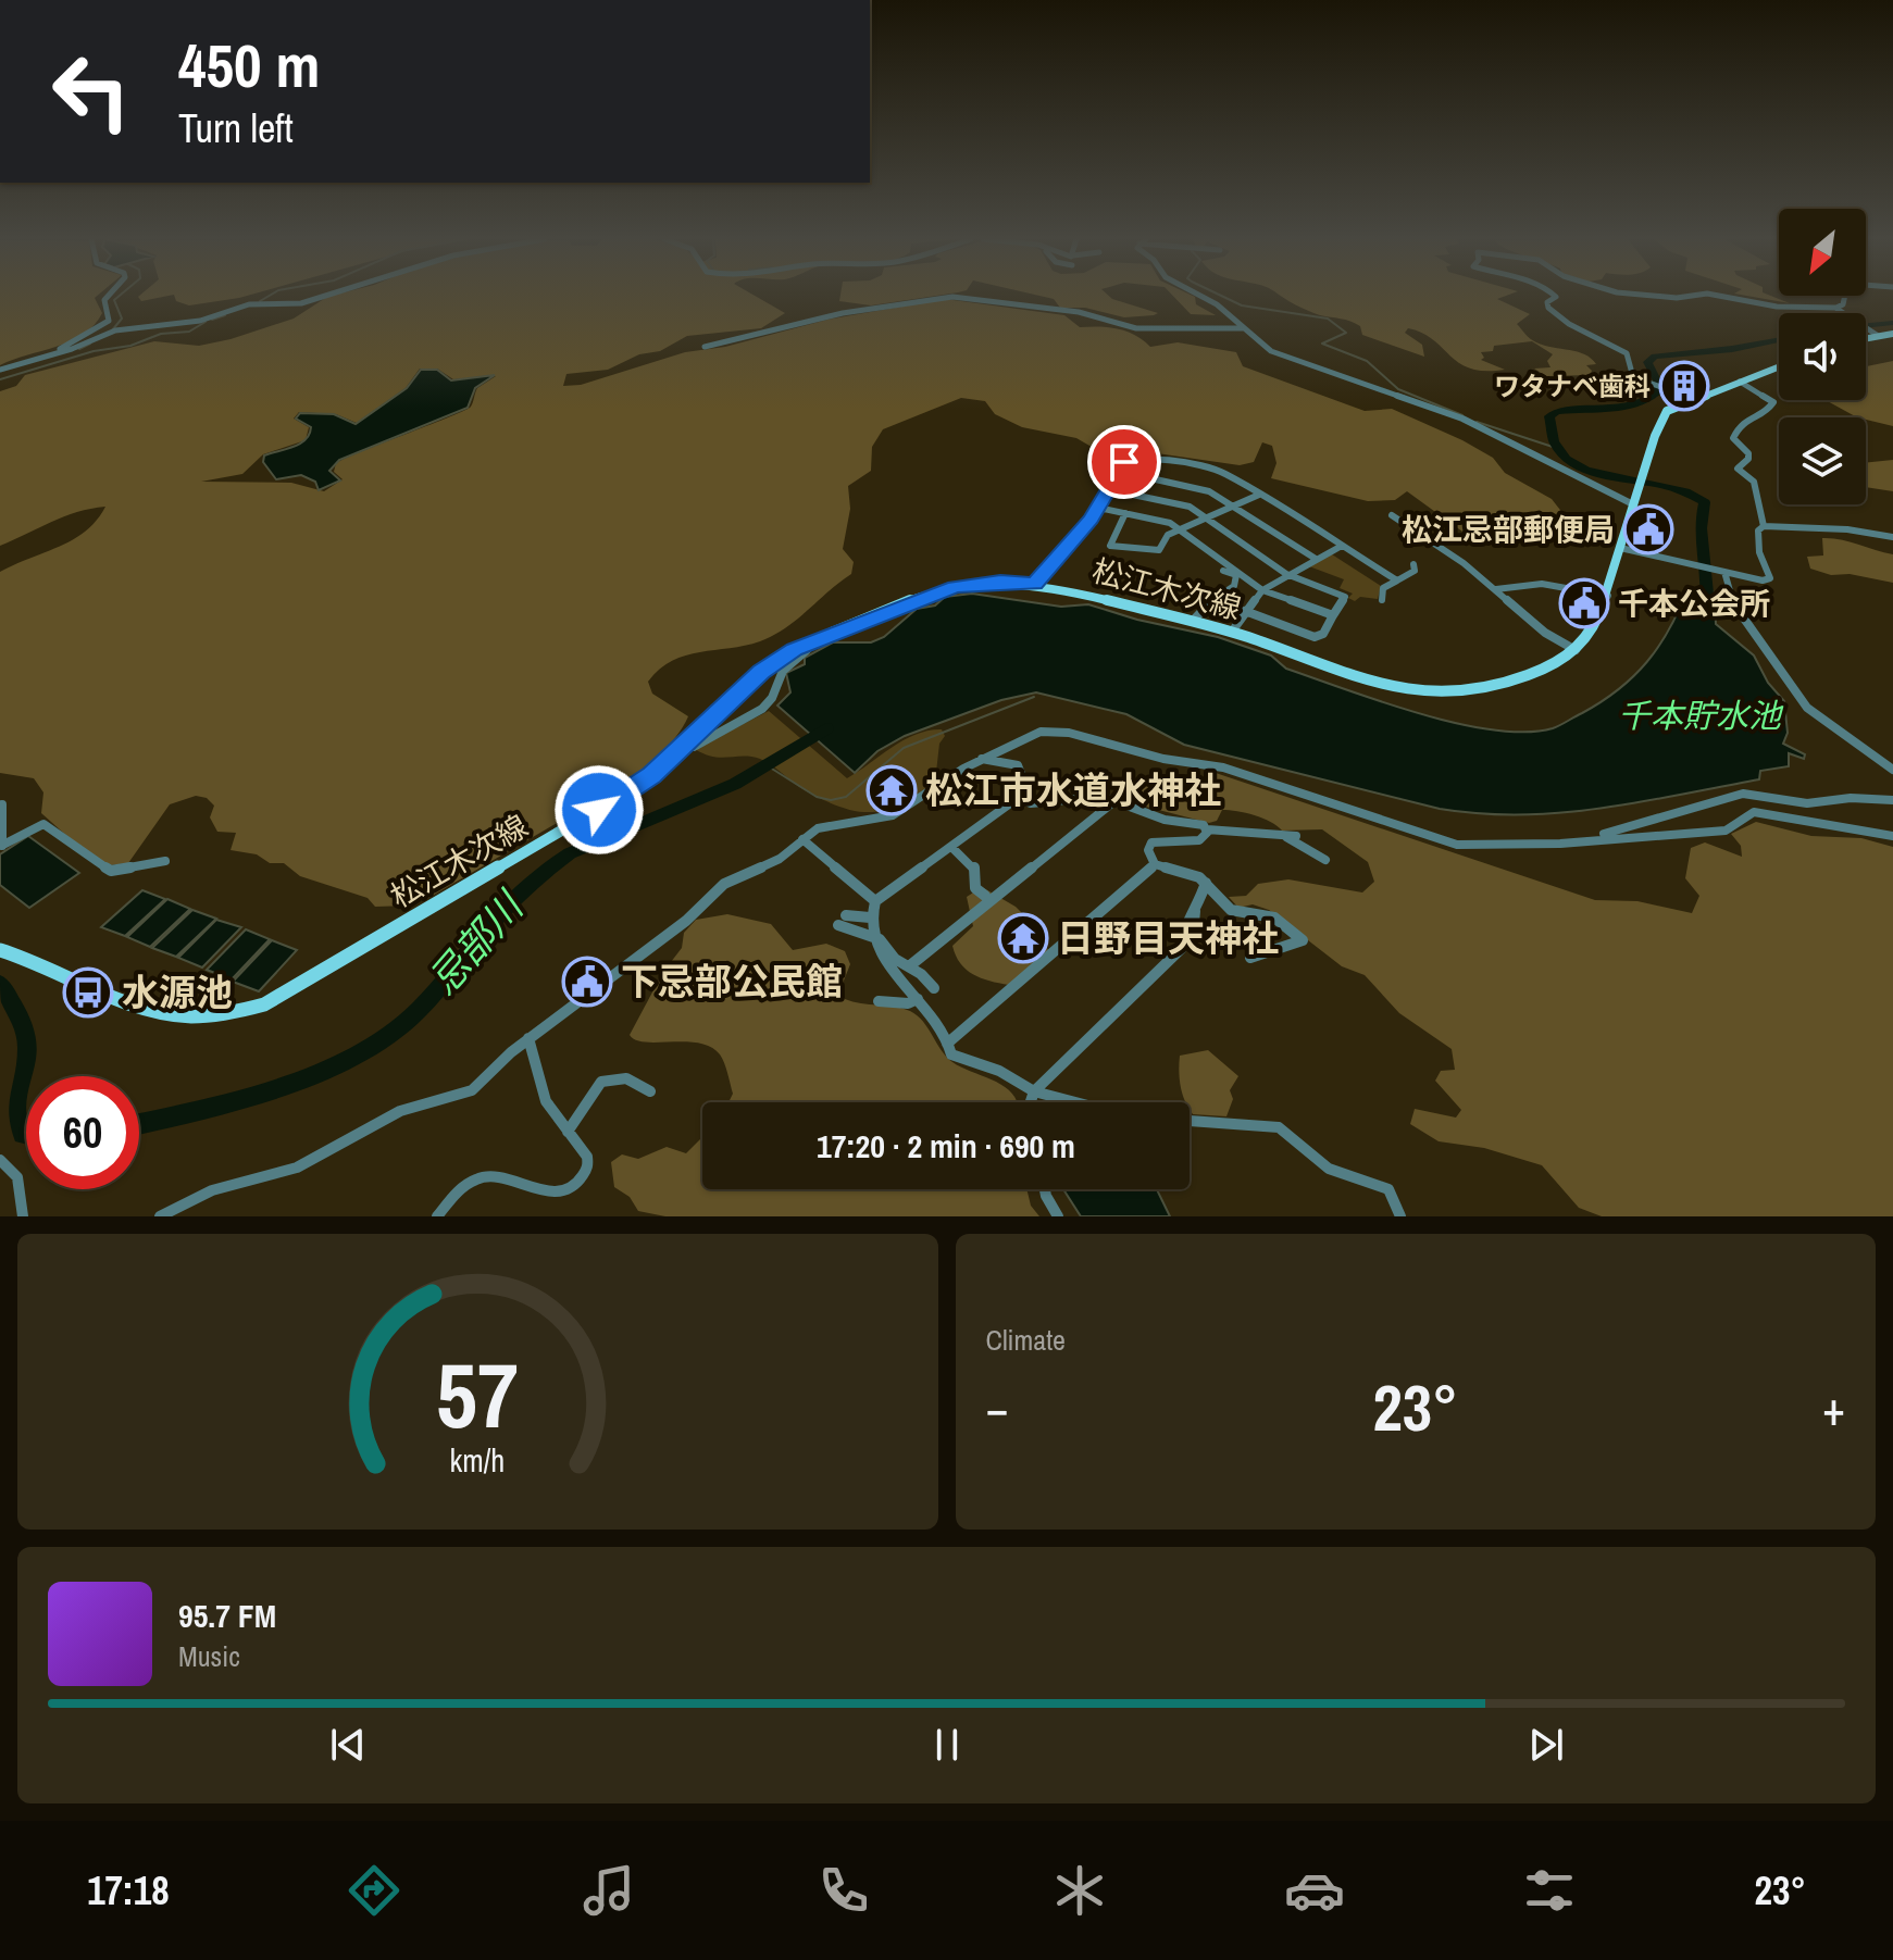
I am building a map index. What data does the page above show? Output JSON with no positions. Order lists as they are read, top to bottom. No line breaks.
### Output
{"streets":{"main road":["松江木次線"]},"water":["千本貯水池","忌部川"],"places":{"building":["ワタナベ歯科"],"public building":["松江忌部郵便局","千本公会所","下忌部公民館"],"temple":["松江市水道水神社","日野目天神社"],"bus stop":["水源池"]},"north":"bottom left","page":{"turn":["450 m","Turn left"],"limit":"60","trip":"17:20 · 2 min · 690 m","tile":"Climate","heat":["−","23°","+"],"song":["95.7 FM","Music"],"tabs":["17:18","23°"],"gauge":["57","km/h"]}}
